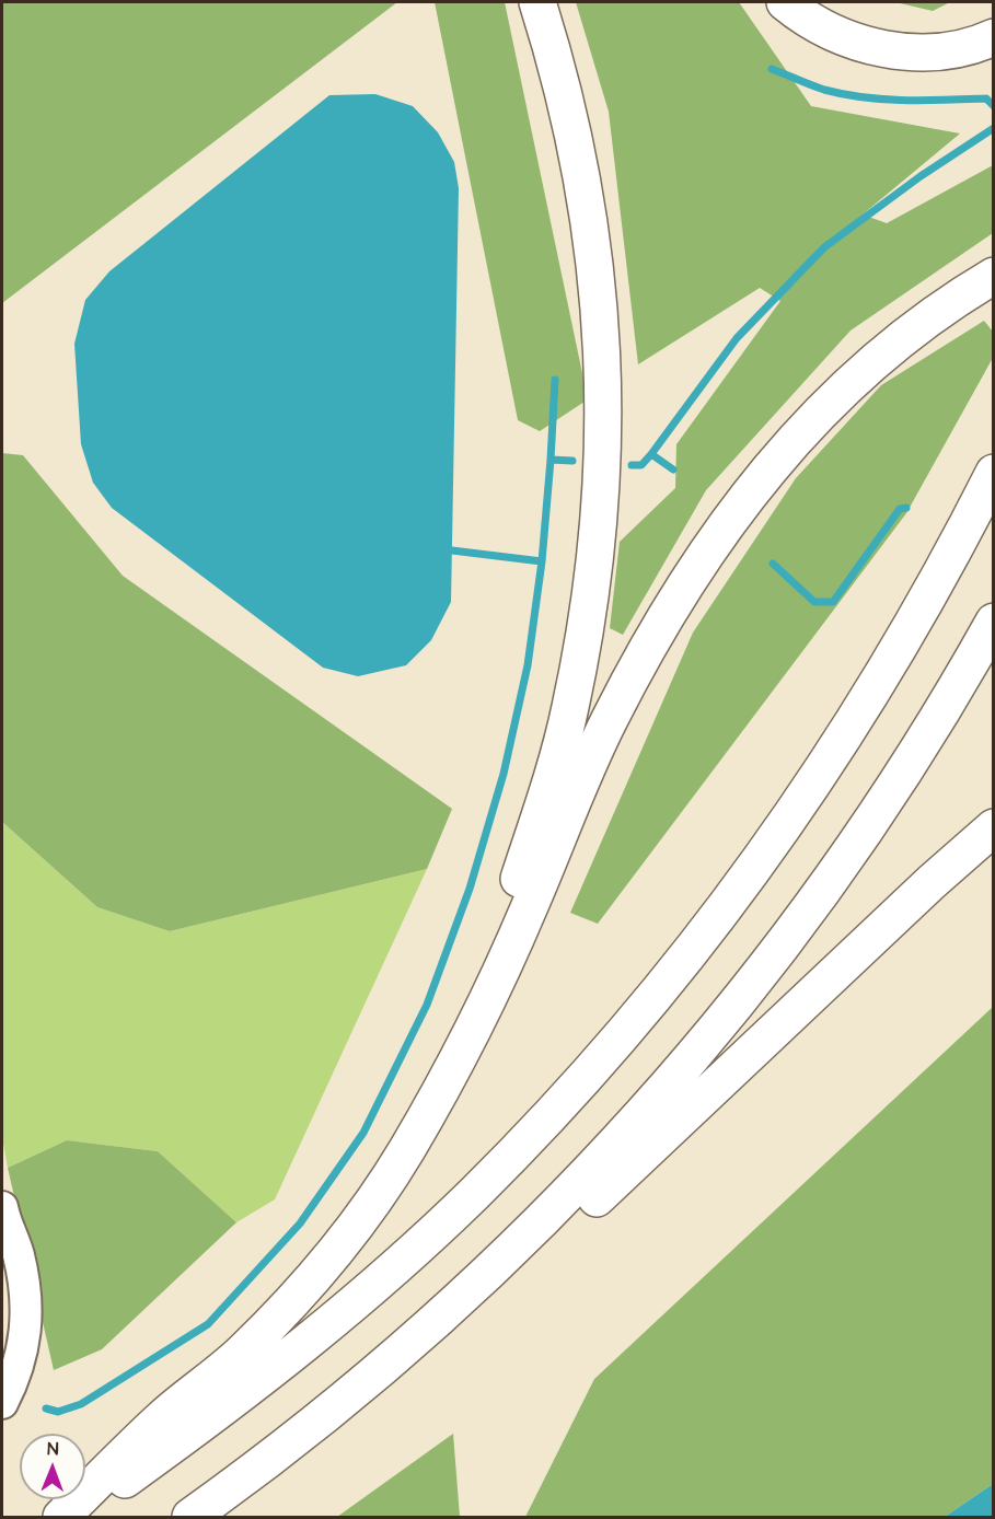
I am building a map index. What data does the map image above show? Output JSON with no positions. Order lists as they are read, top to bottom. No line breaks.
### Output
{"north":"top"}
